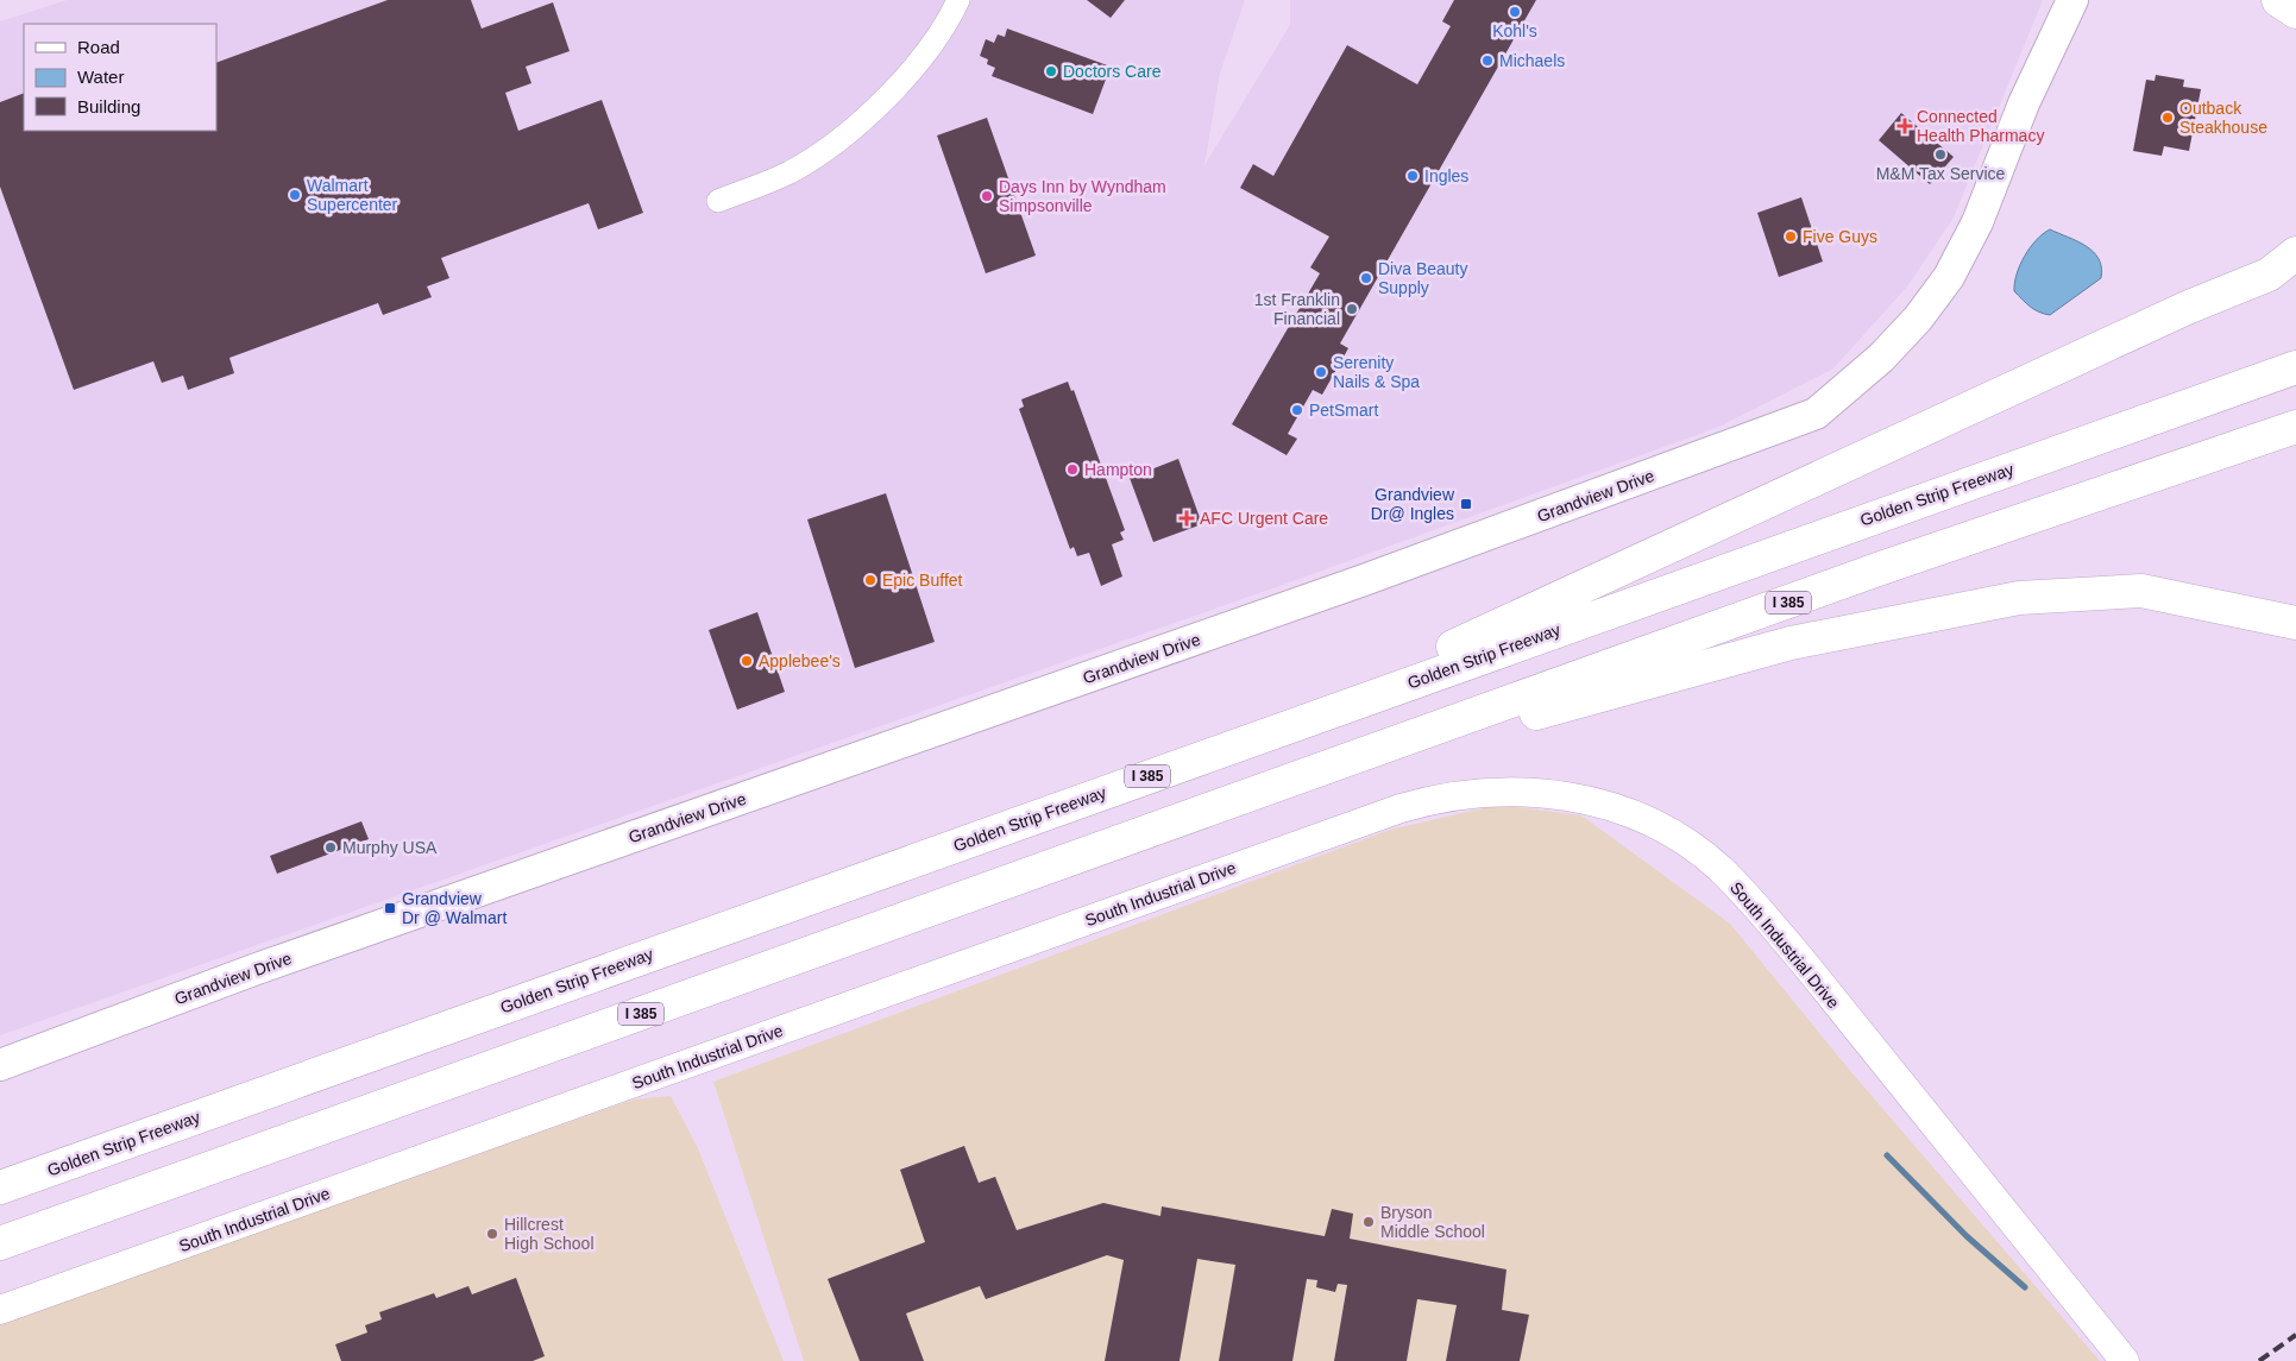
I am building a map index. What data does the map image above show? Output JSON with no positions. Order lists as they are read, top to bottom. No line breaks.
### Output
{"streets":{"highway":["Golden Strip Freeway","I 385"],"main road":["Grandview Drive"],"street":["South Industrial Drive"]},"places":{"other":["Kohl's","Michaels","Doctors Care","Outback Steakhouse","M&M Tax Service","Ingles","Walmart Supercenter","Days Inn by Wyndham Simpsonville","Five Guys","Diva Beauty Supply","1st Franklin Financial","Serenity Nails & Spa","PetSmart","Hampton","Epic Buffet","Applebee's","Murphy USA","Bryson Middle School","Hillcrest High School"],"health":["Connected Health Pharmacy","AFC Urgent Care"],"transit":["Grandview Dr@ Ingles","Grandview Dr @ Walmart"]},"legend":["Road","Water","Building"]}
